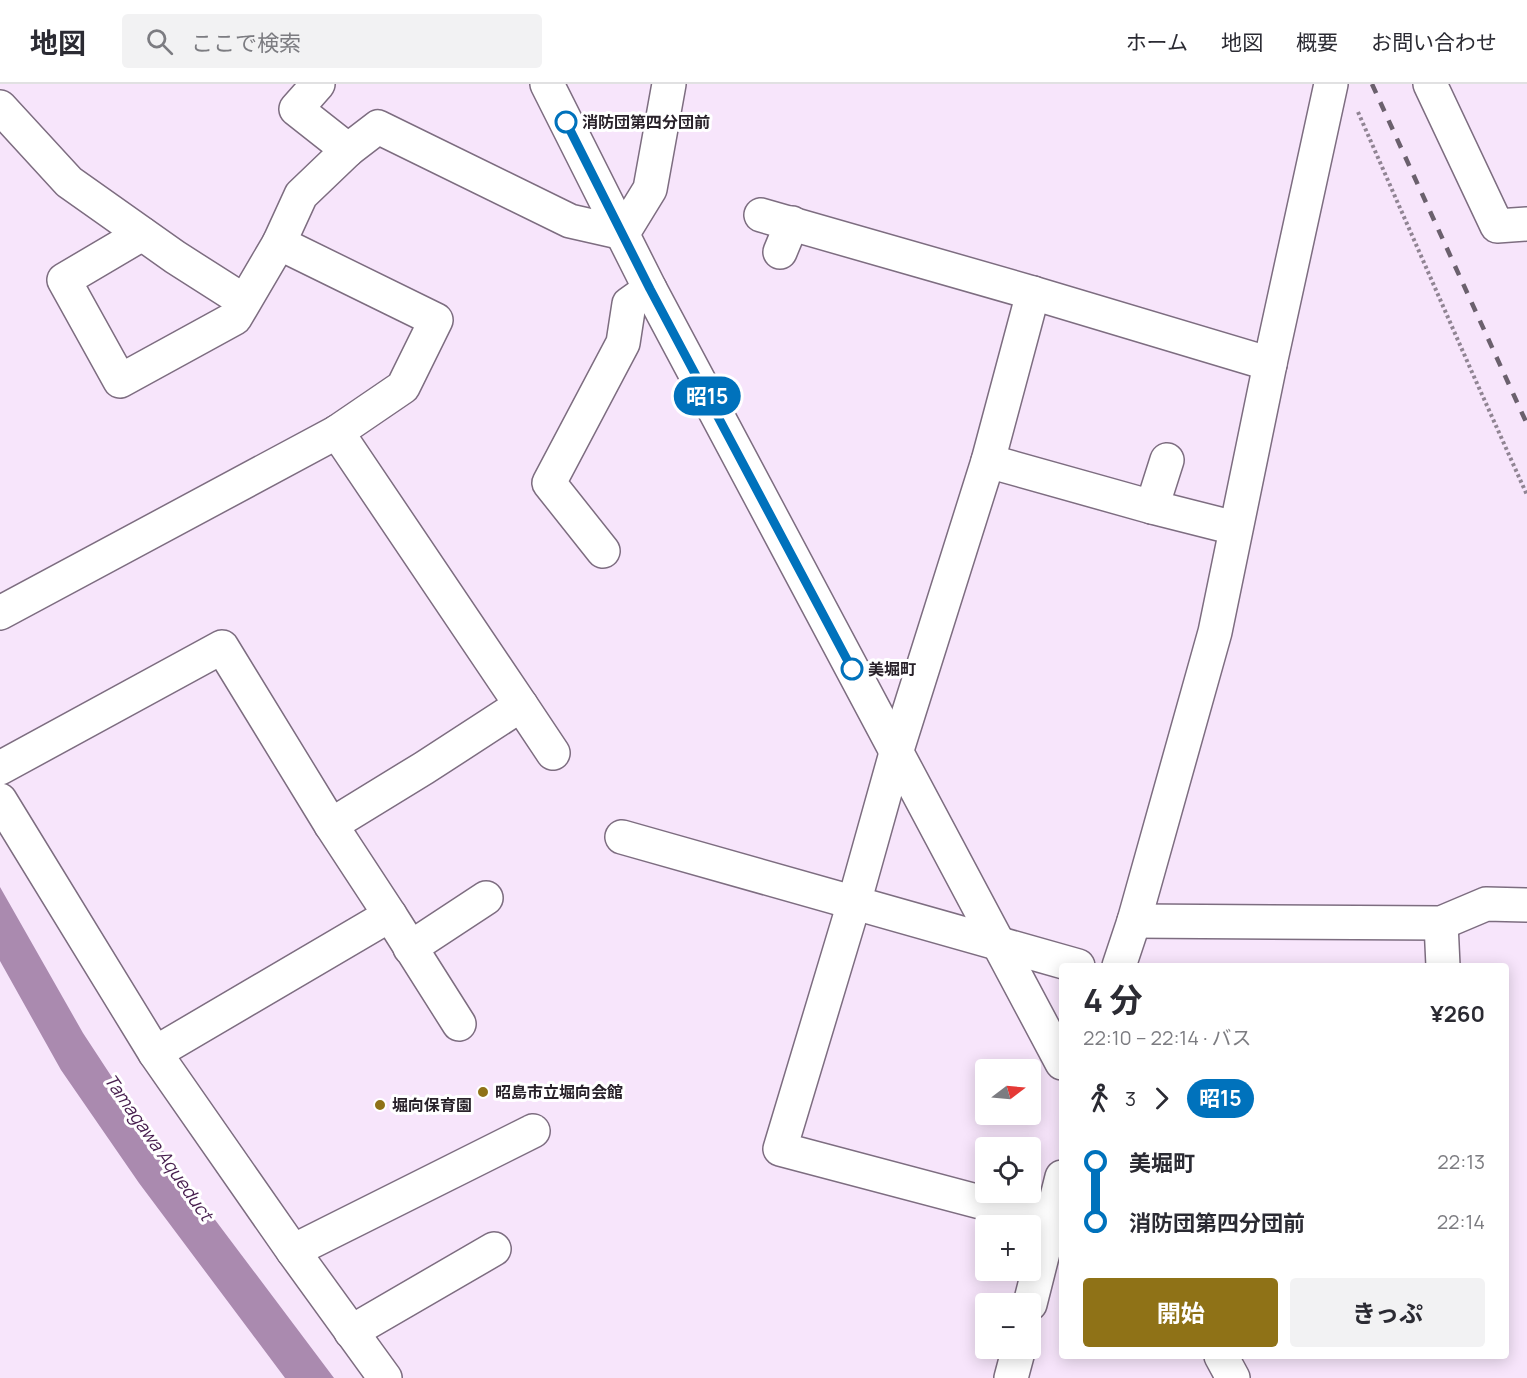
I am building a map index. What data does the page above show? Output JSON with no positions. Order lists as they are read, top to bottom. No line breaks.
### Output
{"water":["Tamagawa Aqueduct"],"places":["消防団第四分団前","美堀町","昭島市立堀向会館","堀向保育園"],"lines":["bus line 昭15"],"north":"right","page":{"header":"地図","search":"ここで検索","nav":["ホーム","地図","概要","お問い合わせ"],"on_map":"昭15","heading":["4 分","22:10 – 22:14 · バス","¥260"],"map_buttons":["+","−"],"legs":["3","昭15"],"list":[{"name":"美堀町","value":"22:13"},{"name":"消防団第四分団前","value":"22:14"}],"buttons":["開始","きっぷ"]}}
